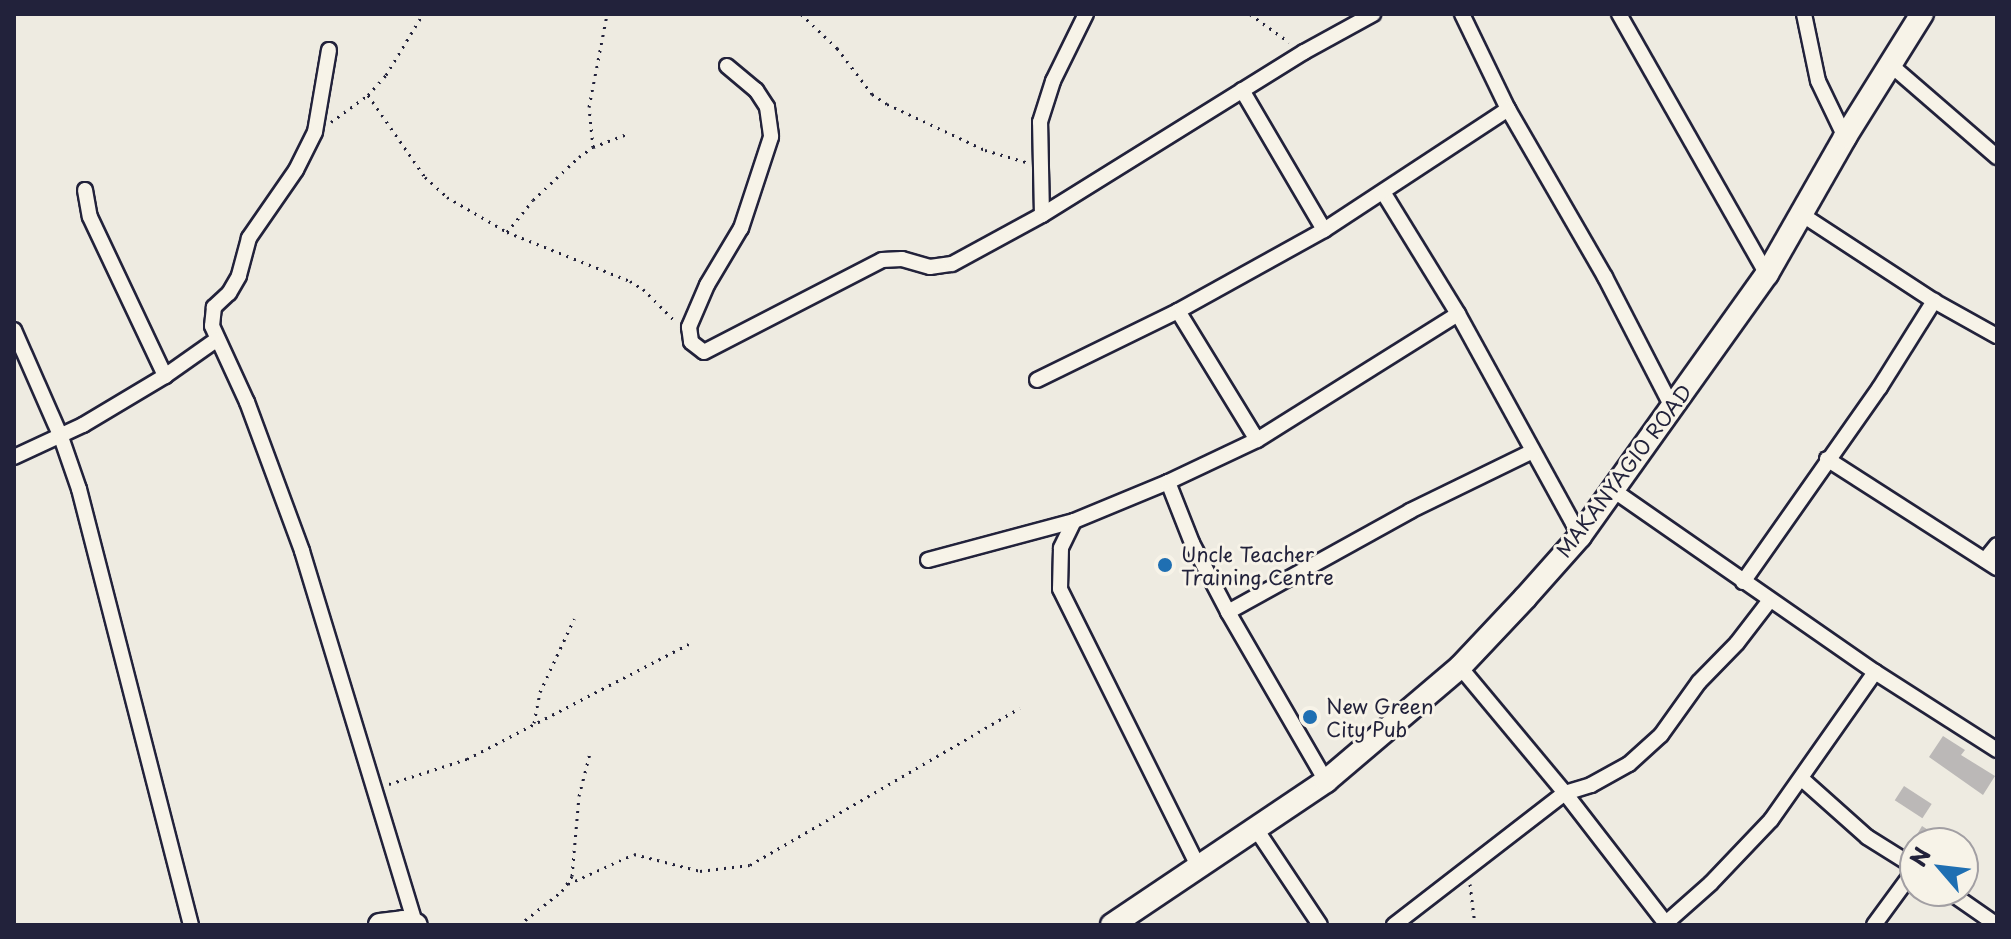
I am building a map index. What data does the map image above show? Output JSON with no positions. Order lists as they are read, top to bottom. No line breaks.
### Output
{"streets":{"street":["MAKANYAGIO ROAD"]},"places":["Uncle Teacher Training Centre","New Green City Pub"],"north":"top left"}
